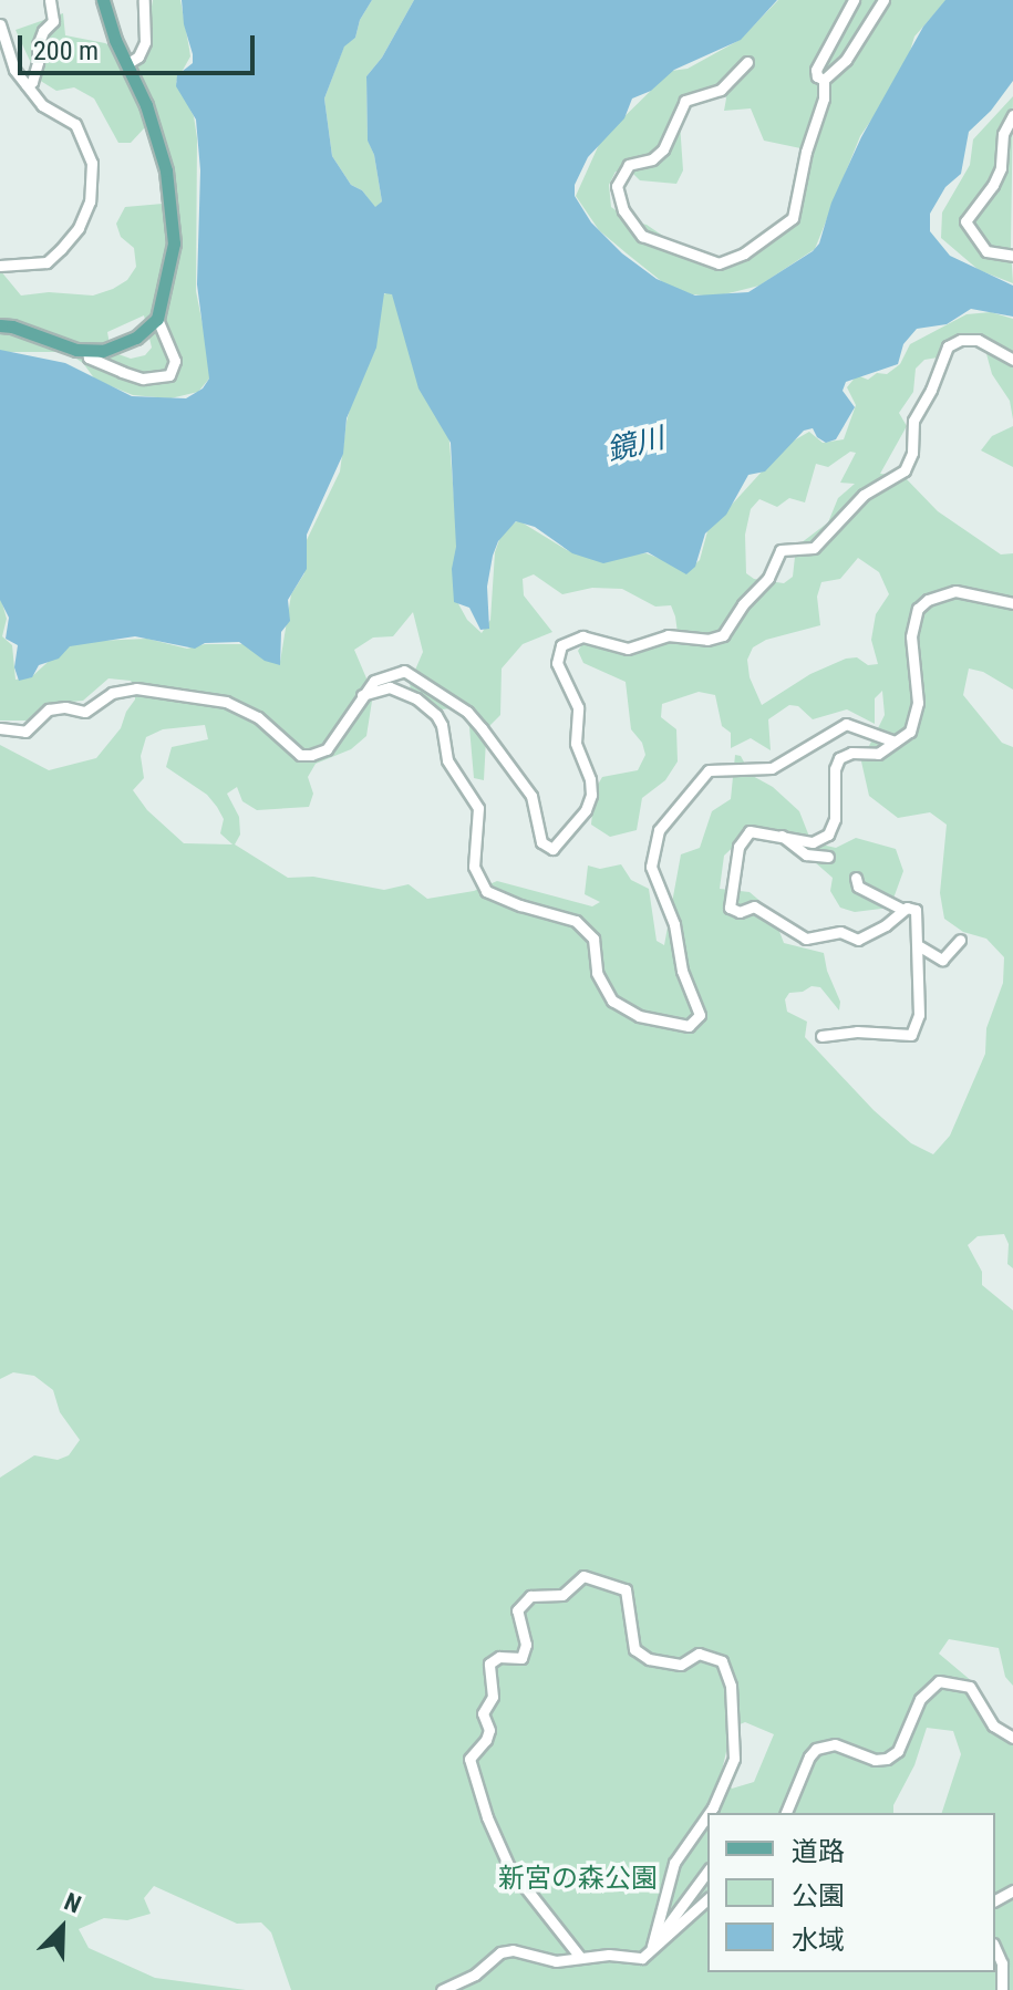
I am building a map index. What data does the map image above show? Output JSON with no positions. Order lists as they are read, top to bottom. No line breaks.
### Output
{"water":["鏡川"],"parks":["新宮の森公園"],"legend":["道路","公園","水域"],"scale_bar":"200 m","north":"top right"}
